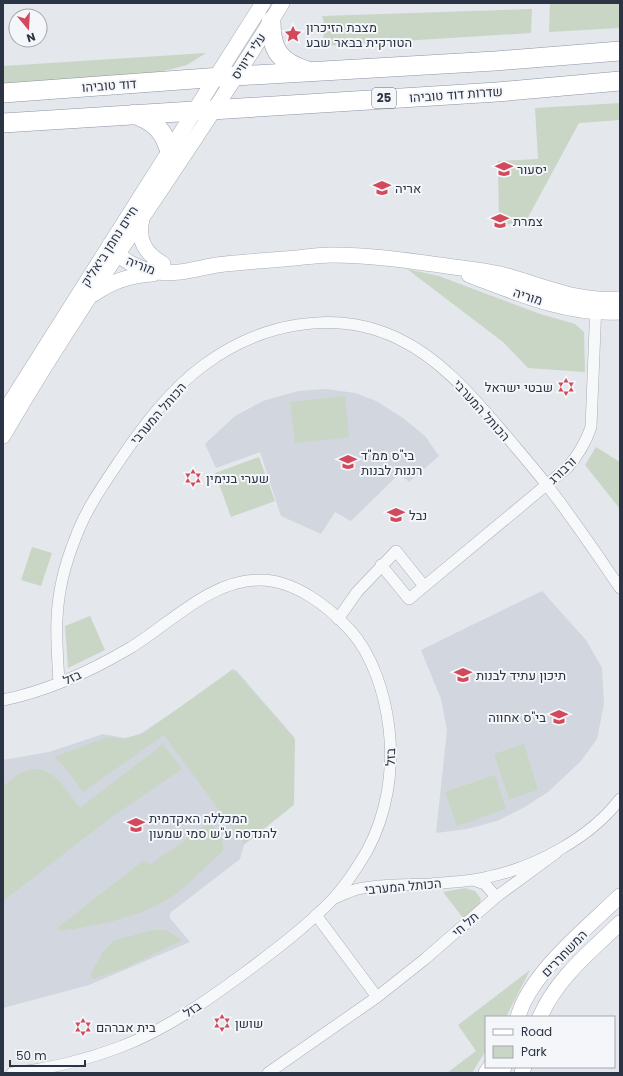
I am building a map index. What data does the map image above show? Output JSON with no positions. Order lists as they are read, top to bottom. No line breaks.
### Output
{"streets":{"highway":["דוד טוביהו","שדרות דוד טוביהו","25"],"street":["עלי דיוויס","חיים נחמן ביאליק","מוריה","הכותל המערבי","ורבורג","בזל","תל חי","המשחררים"]},"crossings":[["עלי דיוויס","דוד טוביהו"],["עלי דיוויס","שדרות דוד טוביהו"],["עלי דיוויס","חיים נחמן ביאליק"],["דוד טוביהו","חיים נחמן ביאליק"],["שדרות דוד טוביהו","25"],["שדרות דוד טוביהו","חיים נחמן ביאליק"],["25","חיים נחמן ביאליק"],["חיים נחמן ביאליק","מוריה"],["מוריה","ורבורג"],["הכותל המערבי","ורבורג"],["הכותל המערבי","בזל"],["הכותל המערבי","תל חי"]],"places":{"place":["מצבת הזיכרון הטורקית בבאר שבע"],"school or university":["יסעור","אריה","צמרת","בי\"ס ממ\"ד רננות לבנות","נבל","תיכון עתיד לבנות","בי\"ס אחווה","המכללה האקדמית להנדסה ע\"ש סמי שמעון"],"synagogue":["שבטי ישראל","שערי בנימין","שושן","בית אברהם"]},"legend":["Road","Park"],"scale_bar":"50 m","north":"bottom"}
